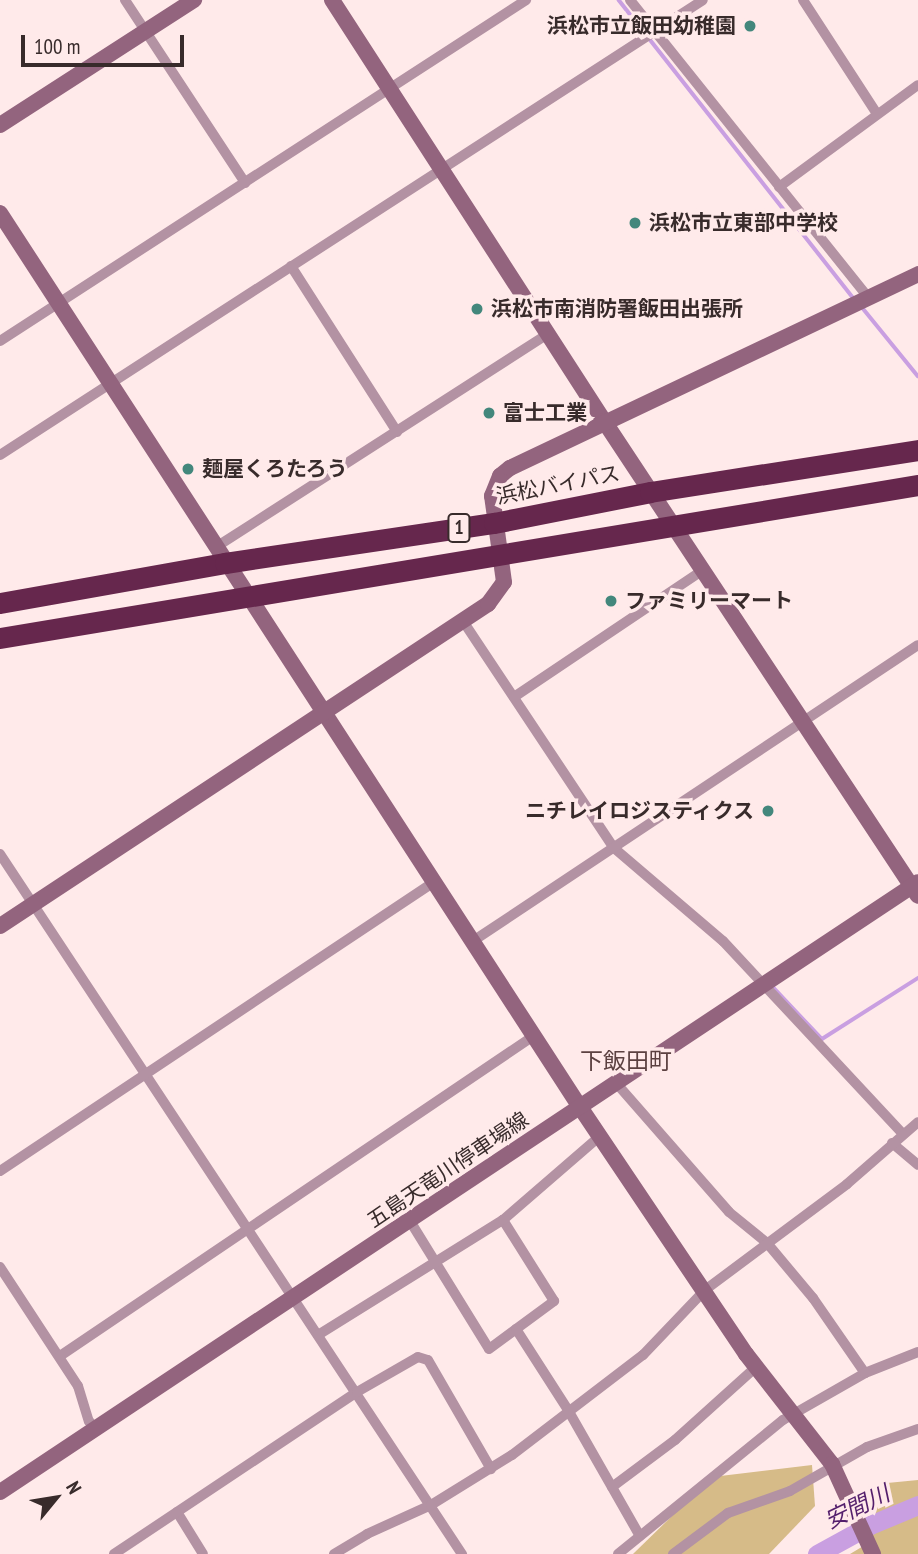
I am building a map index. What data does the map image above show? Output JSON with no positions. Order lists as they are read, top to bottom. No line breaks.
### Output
{"streets":{"highway":["浜松バイパス","1"],"street":["五島天竜川停車場線"]},"districts":["下飯田町"],"water":["安間川"],"places":["浜松市立飯田幼稚園","浜松市立東部中学校","浜松市南消防署飯田出張所","富士工業","麺屋くろたろう","ファミリーマート","ニチレイロジスティクス"],"scale_bar":"100 m","north":"top right"}
